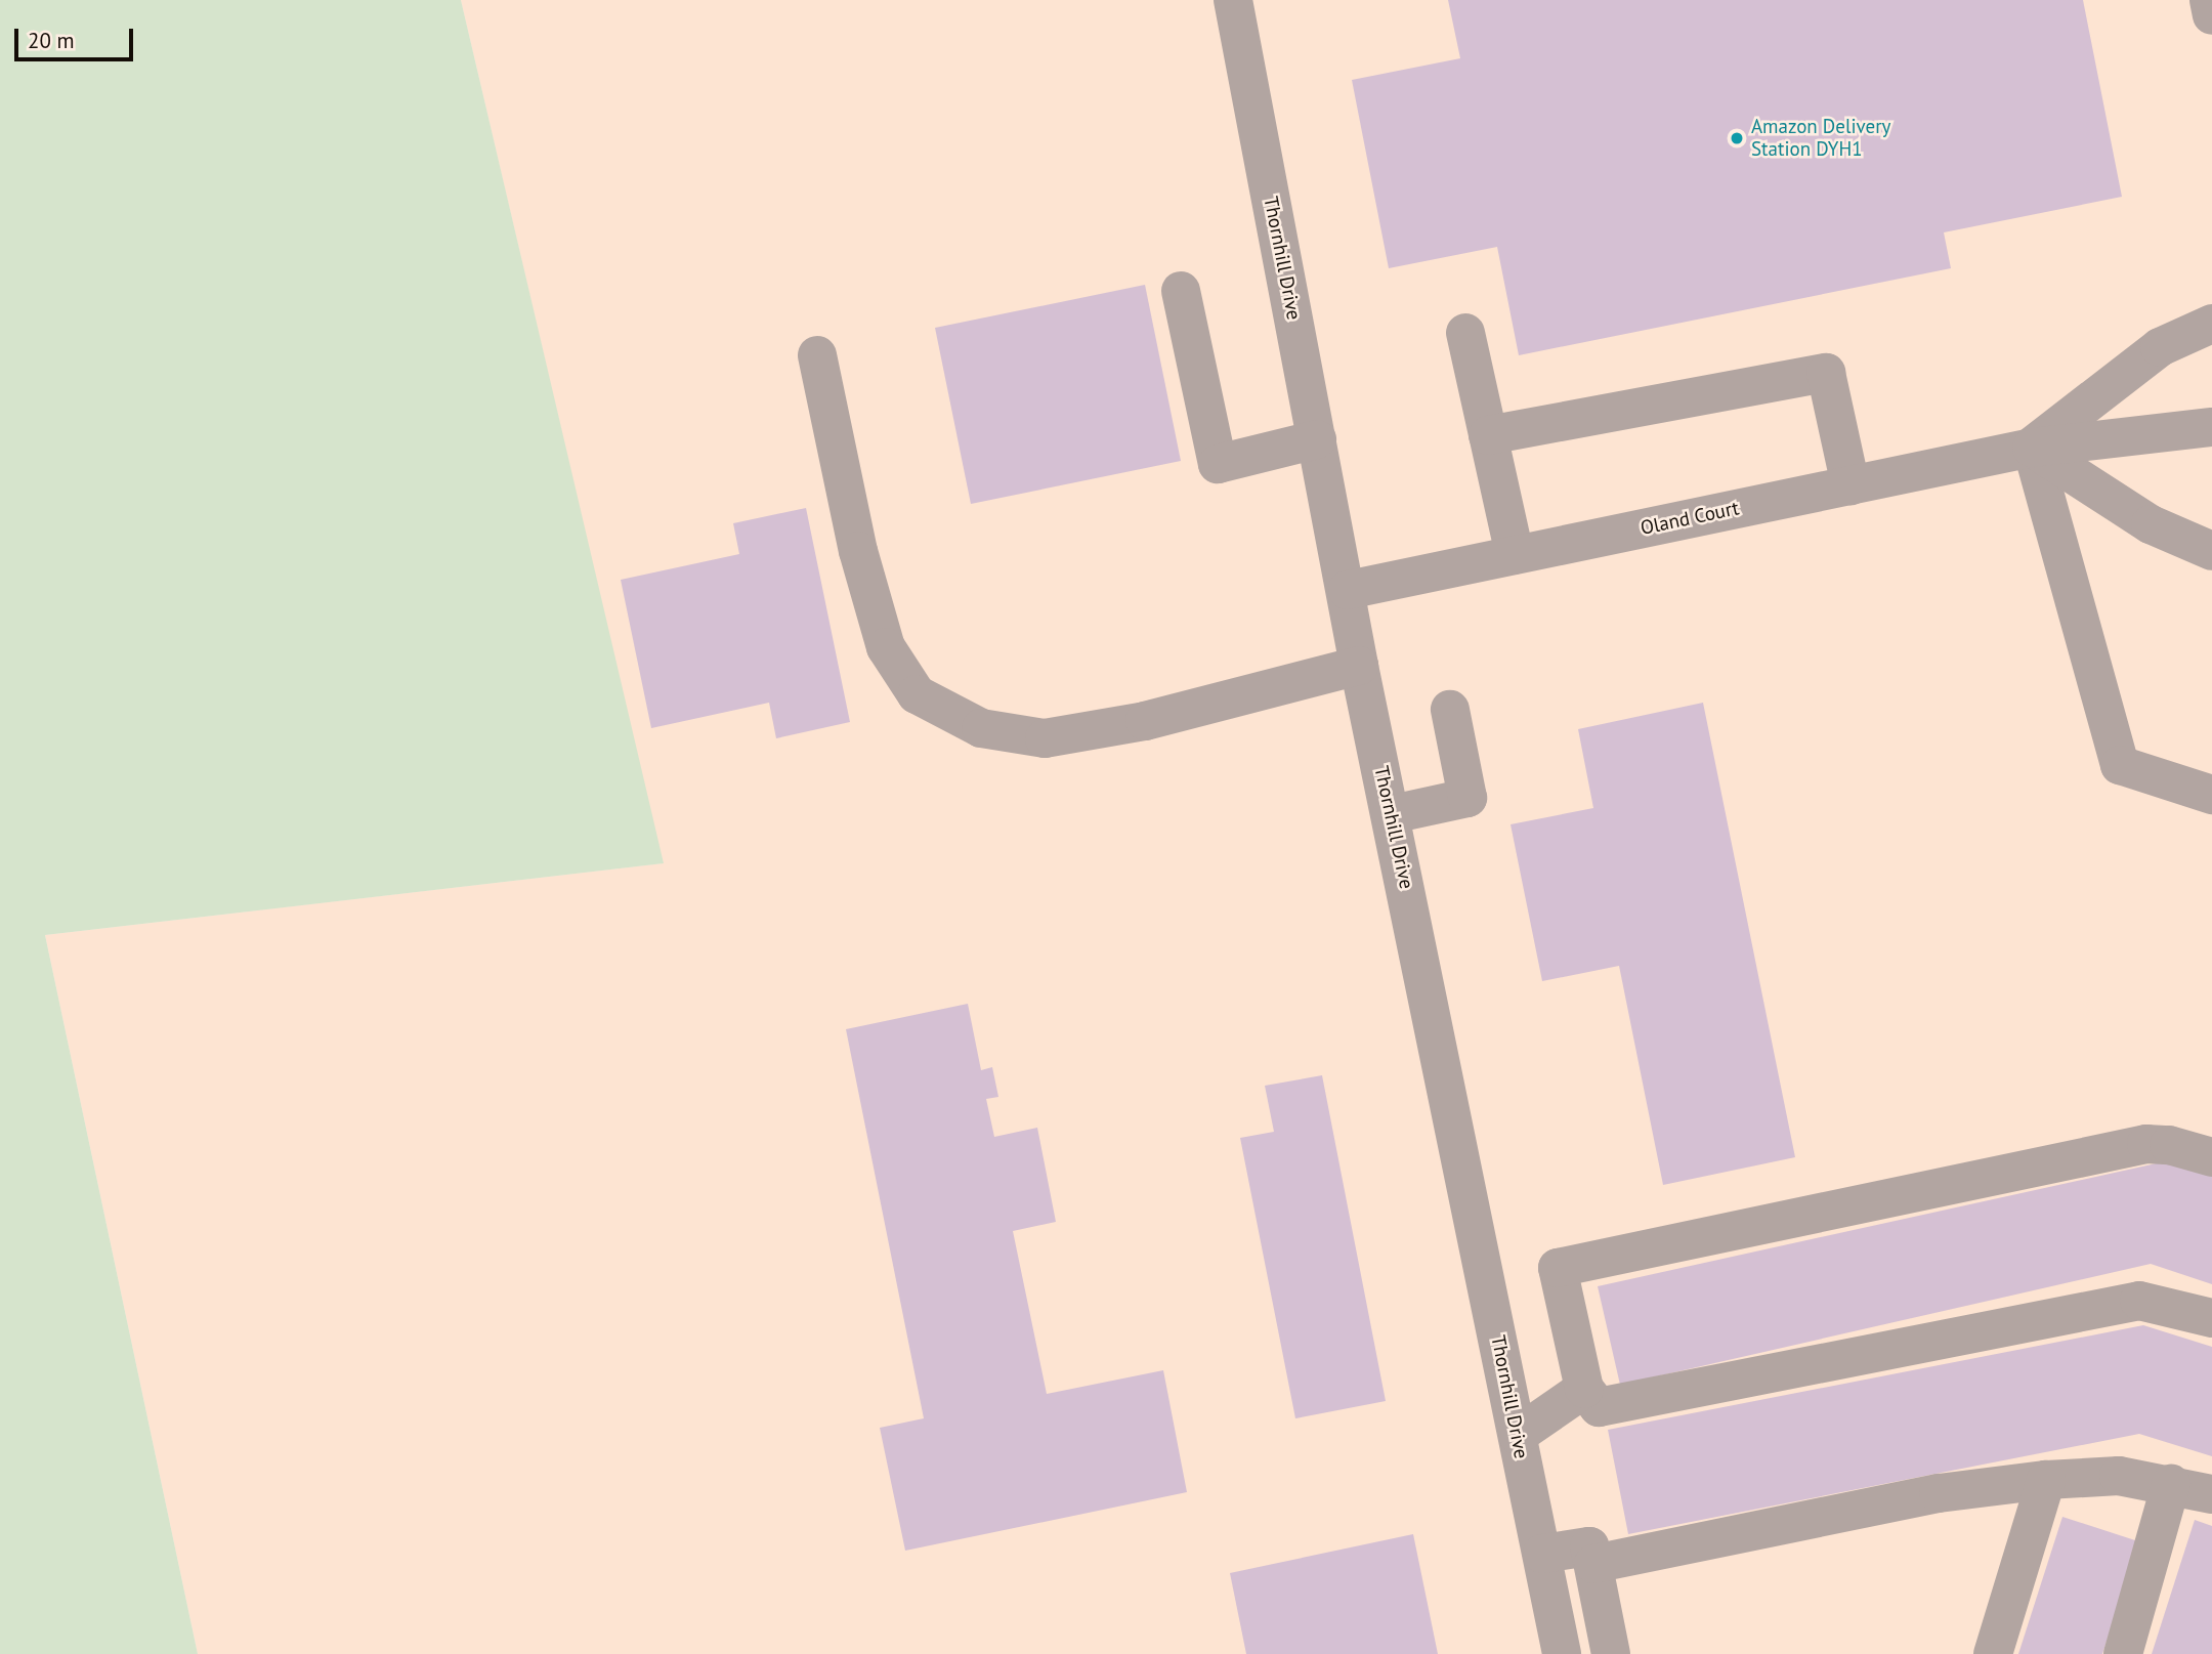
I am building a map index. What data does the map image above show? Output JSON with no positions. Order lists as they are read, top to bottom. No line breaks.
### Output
{"streets":{"street":["Thornhill Drive","Oland Court"]},"crossings":[["Thornhill Drive","Oland Court"]],"places":["Amazon Delivery Station DYH1"],"scale_bar":"20 m"}
